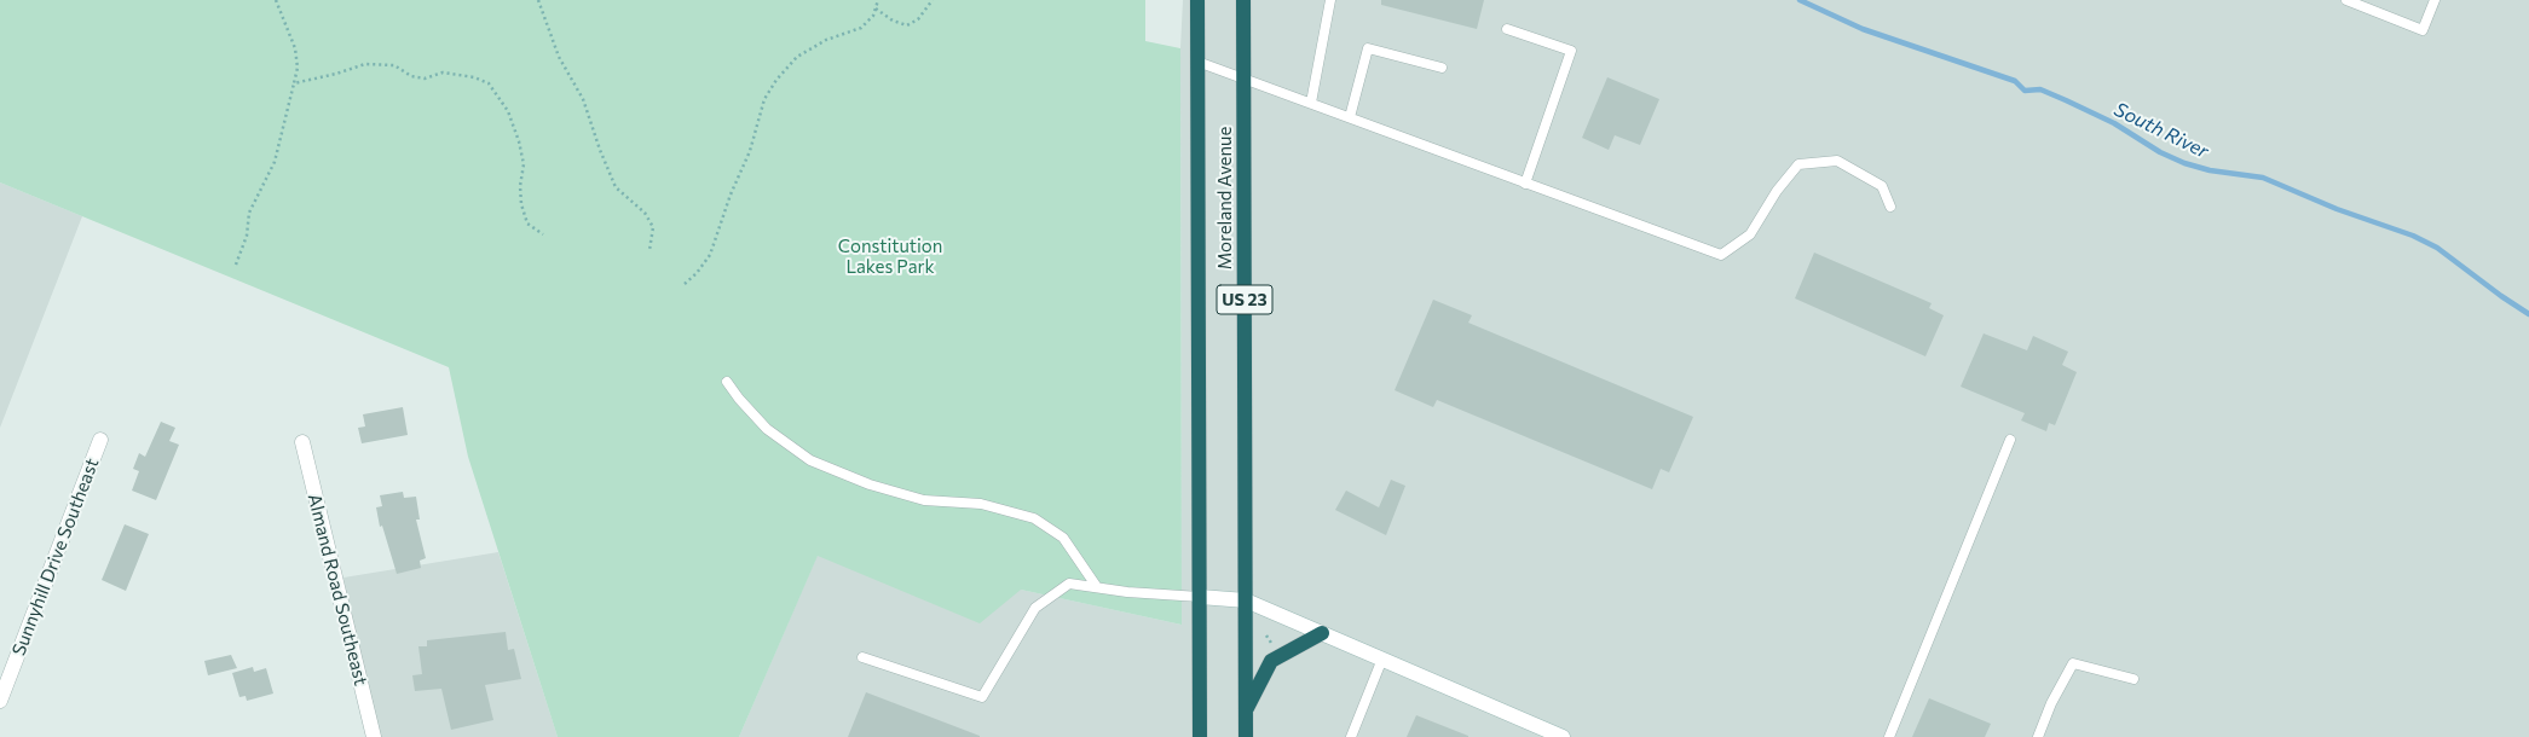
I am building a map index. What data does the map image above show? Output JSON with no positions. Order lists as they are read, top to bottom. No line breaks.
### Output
{"streets":{"highway":["Moreland Avenue","US 23"],"street":["Sunnyhill Drive Southeast","Almand Road Southeast"]},"crossings":[["Moreland Avenue","US 23"]],"water":["South River"],"parks":["Constitution Lakes Park"]}
